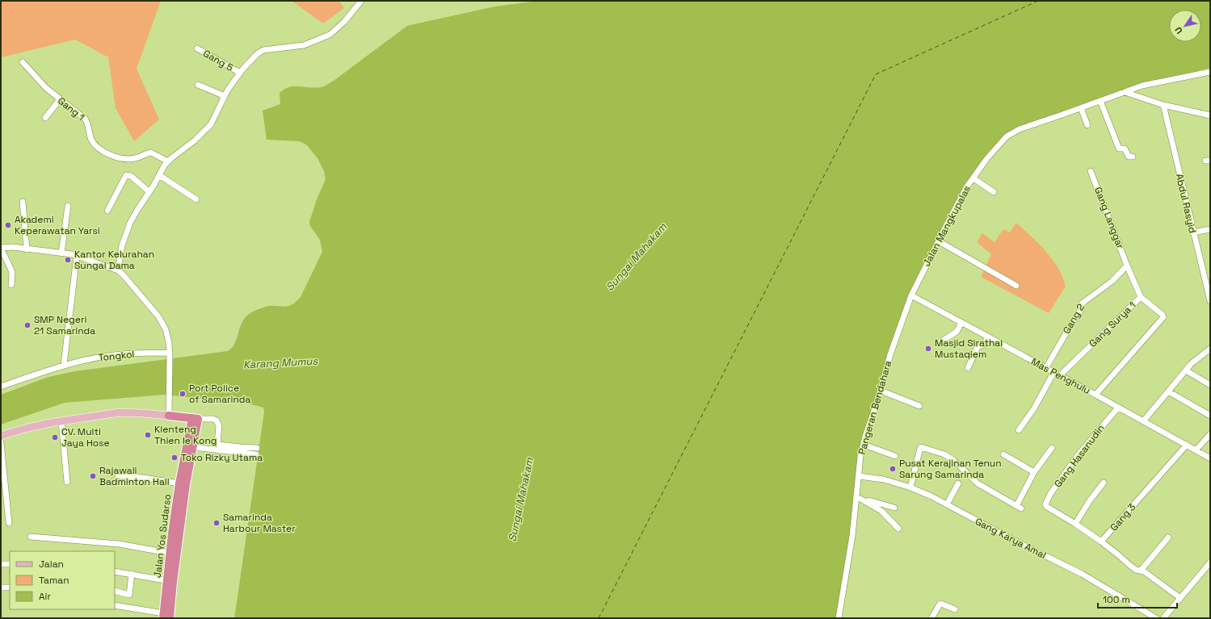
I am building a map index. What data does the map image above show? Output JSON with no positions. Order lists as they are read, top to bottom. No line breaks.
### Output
{"streets":{"highway":["Jalan Yos Sudarso"],"street":["Gang 5","Gang 1","Abdul Rasyid","Gang Langgar","Jalan Mangkupalas","Gang 2","Gang Surya 1","Tongkol","Mas Penghulu","Pangeran Bendahara","Gang Hasanudin","Gang 3","Gang Karya Amal"]},"crossings":[["Gang Langgar","Gang 2"],["Gang Langgar","Gang Surya 1"],["Jalan Mangkupalas","Mas Penghulu"],["Jalan Mangkupalas","Pangeran Bendahara"],["Gang 2","Gang Surya 1"],["Gang 2","Mas Penghulu"],["Gang Surya 1","Mas Penghulu"],["Mas Penghulu","Pangeran Bendahara"],["Mas Penghulu","Gang Hasanudin"],["Mas Penghulu","Gang 3"],["Pangeran Bendahara","Gang Karya Amal"]],"water":["Sungai Mahakam","Karang Mumus"],"places":["Akademi Keperawatan Yarsi","Kantor Kelurahan Sungai Dama","SMP Negeri 21 Samarinda","Masjid Sirathal Mustaqiem","Port Police of Samarinda","Klenteng Thien Ie Kong","CV. Multi Jaya Hose","Toko Rizky Utama","Pusat Kerajinan Tenun Sarung Samarinda","Rajawali Badminton Hall","Samarinda Harbour Master"],"legend":["Jalan","Taman","Air"],"scale_bar":"100 m","north":"bottom left"}
